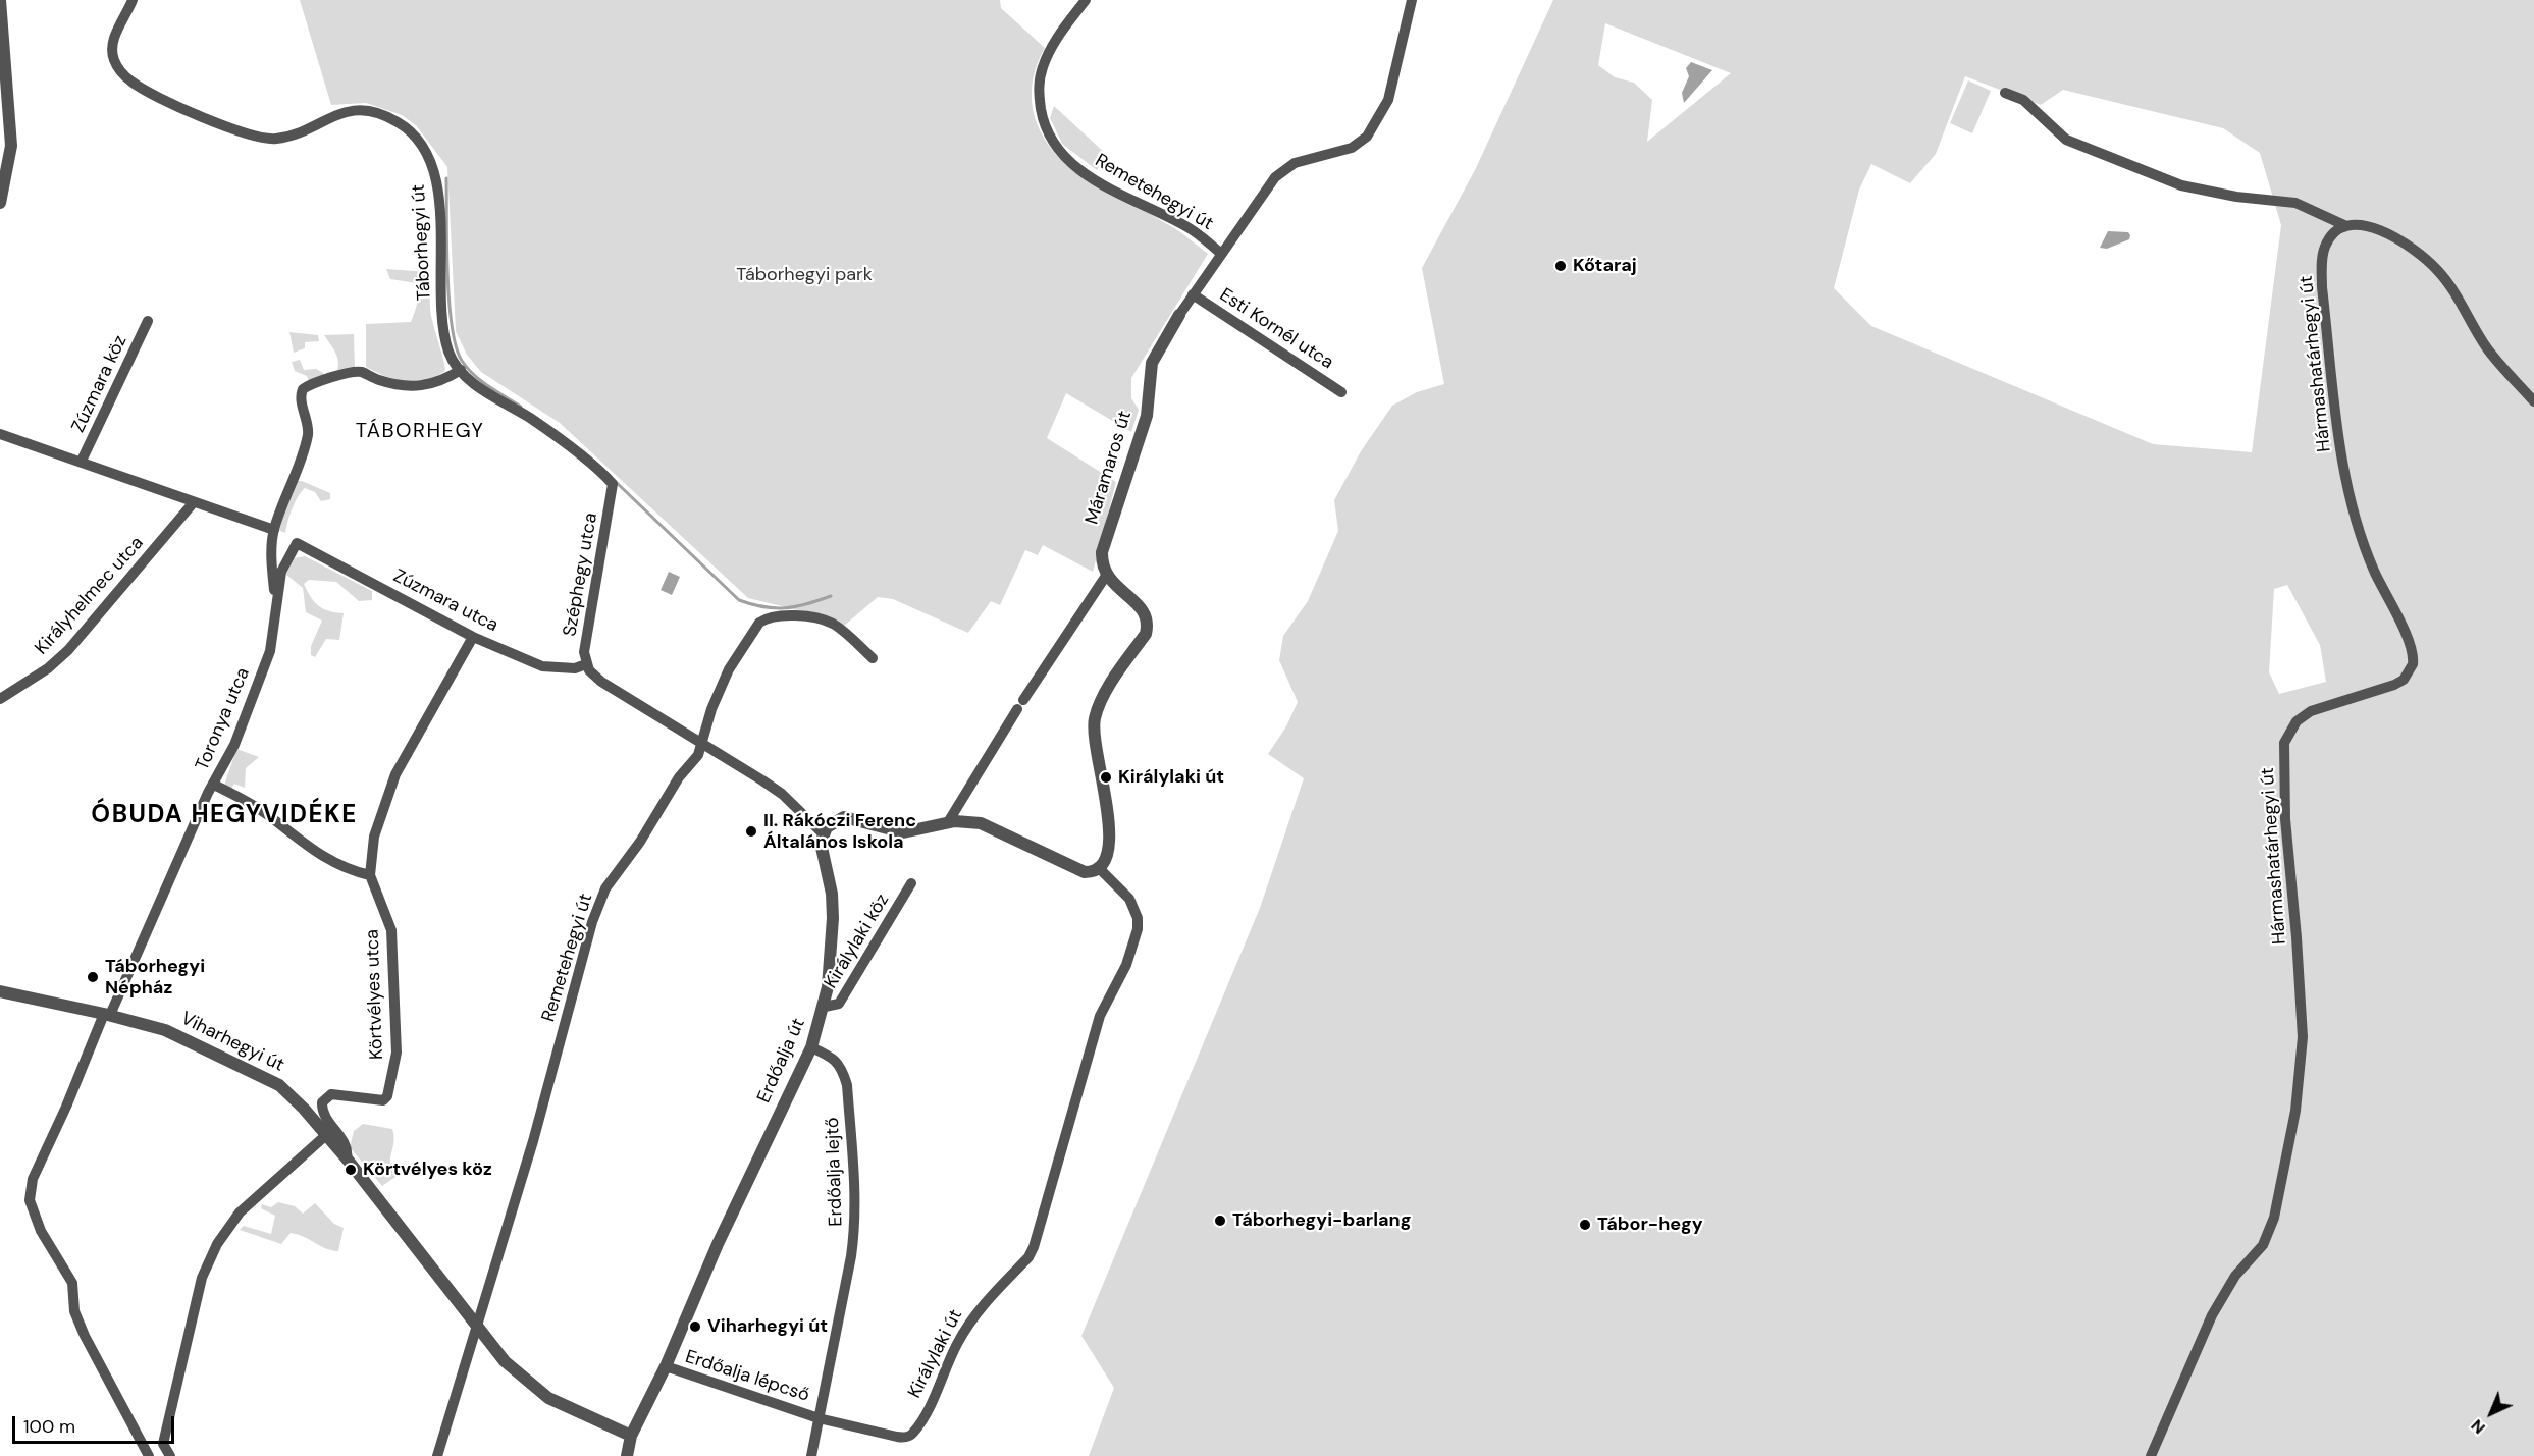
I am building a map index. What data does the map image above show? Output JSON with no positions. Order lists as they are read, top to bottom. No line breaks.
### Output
{"streets":{"street":["Remetehegyi út","Táborhegyi út","Esti Kornél utca","Hármashatárhegyi út","Zúzmara köz","Máramaros út","Széphegy utca","Királyhelmec utca","Zúzmara utca","Toronya utca","Királylaki köz","Körtvélyes utca","Viharhegyi út","Erdőalja út","Erdőalja lejtő","Királylaki út","Erdőalja lépcső"]},"crossings":[["Remetehegyi út","Máramaros út"],["Remetehegyi út","Viharhegyi út"],["Táborhegyi út","Széphegy utca"],["Táborhegyi út","Toronya utca"],["Esti Kornél utca","Máramaros út"],["Széphegy utca","Zúzmara utca"],["Zúzmara utca","Toronya utca"],["Zúzmara utca","Körtvélyes utca"],["Toronya utca","Viharhegyi út"],["Királylaki köz","Erdőalja út"],["Körtvélyes utca","Viharhegyi út"],["Viharhegyi út","Erdőalja út"],["Erdőalja út","Erdőalja lejtő"],["Erdőalja út","Erdőalja lépcső"],["Erdőalja lejtő","Királylaki út"],["Erdőalja lejtő","Erdőalja lépcső"],["Királylaki út","Erdőalja lépcső"]],"districts":["TÁBORHEGY","ÓBUDA HEGYVIDÉKE"],"parks":["Táborhegyi park"],"places":["Kőtaraj","Királylaki út","II. Rákóczi Ferenc Általános Iskola","Táborhegyi Népház","Körtvélyes köz","Táborhegyi-barlang","Tábor-hegy","Viharhegyi út"],"scale_bar":"100 m","north":"bottom left"}
